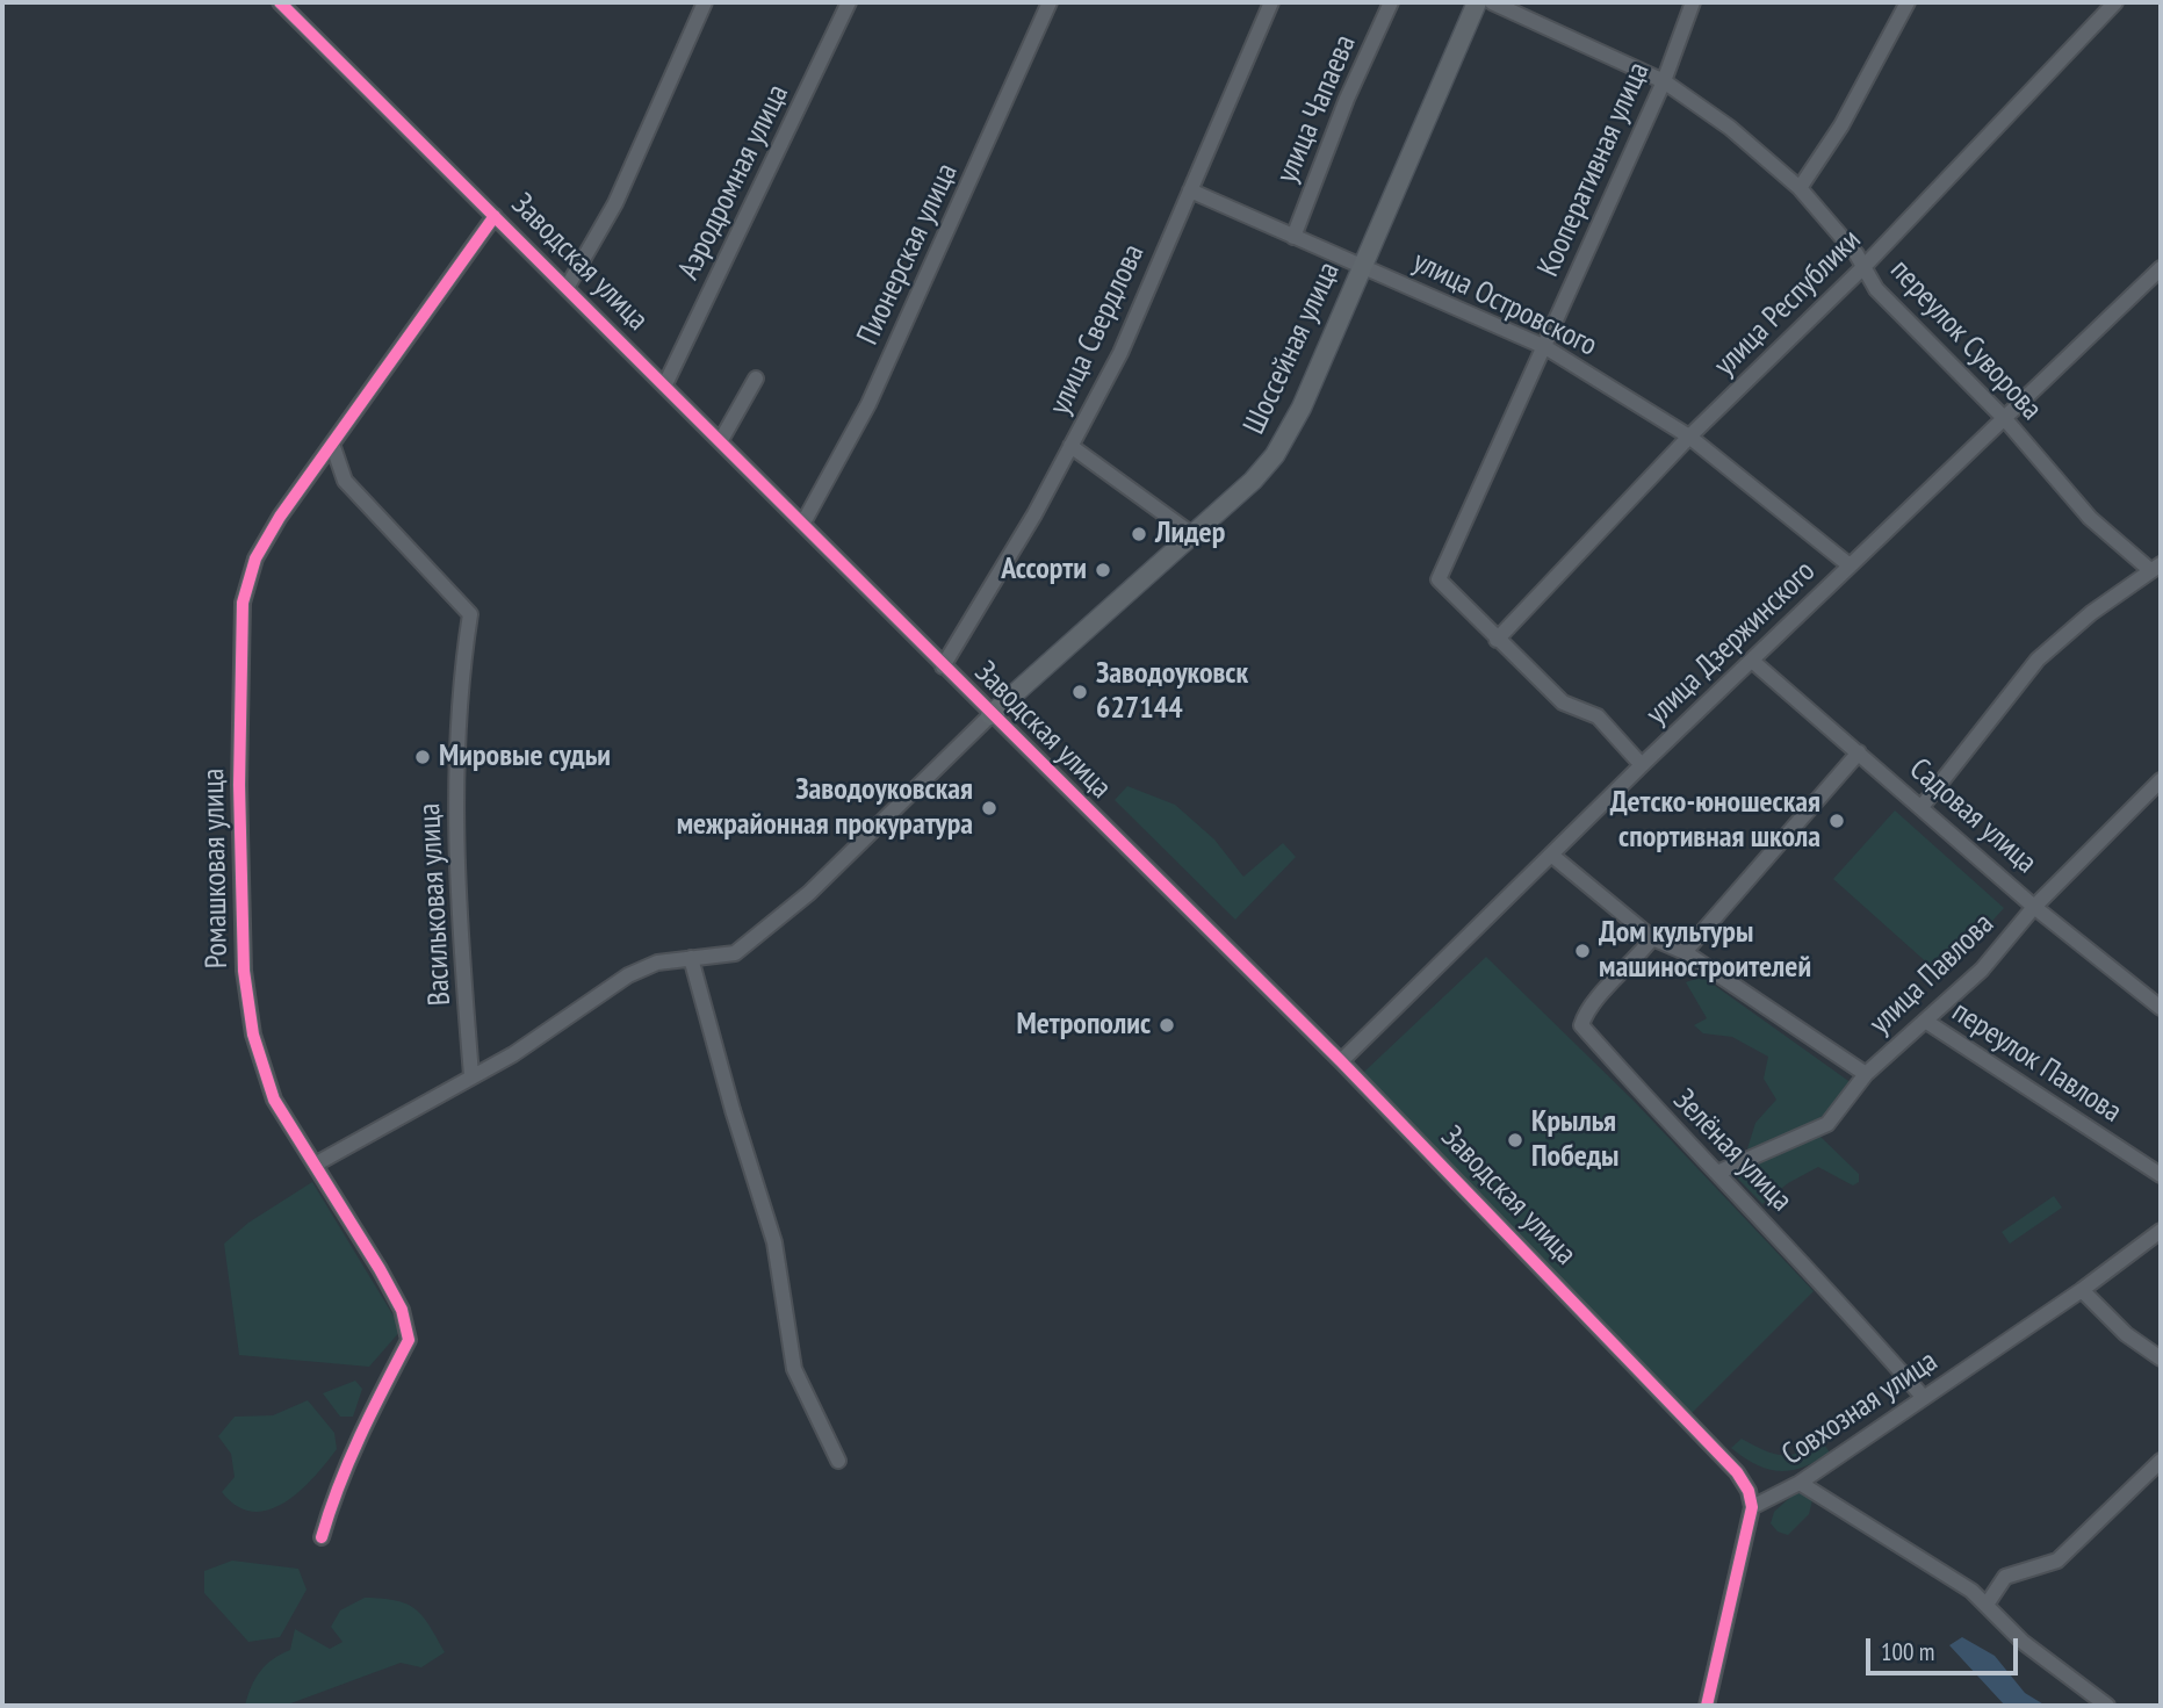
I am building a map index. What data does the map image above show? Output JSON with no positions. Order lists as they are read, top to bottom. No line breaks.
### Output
{"streets":{"main road":["Шоссейная улица"],"street":["улица Чапаева","Кооперативная улица","Аэродромная улица","Пионерская улица","Заводская улица","улица Республики","улица Островского","улица Свердлова","переулок Суворова","улица Дзержинского","Садовая улица","Ромашковая улица","Васильковая улица","улица Павлова","переулок Павлова","Зелёная улица","Совхозная улица"]},"crossings":[["улица Чапаева","улица Островского"],["Кооперативная улица","улица Республики"],["Кооперативная улица","улица Островского"],["Кооперативная улица","переулок Суворова"],["Аэродромная улица","Заводская улица"],["Пионерская улица","Заводская улица"],["Заводская улица","улица Свердлова"],["Заводская улица","Шоссейная улица"],["Заводская улица","улица Дзержинского"],["Заводская улица","Ромашковая улица"],["Заводская улица","Совхозная улица"],["улица Республики","улица Островского"],["улица Республики","переулок Суворова"],["улица Островского","улица Свердлова"],["улица Островского","Шоссейная улица"],["улица Островского","улица Дзержинского"],["переулок Суворова","улица Дзержинского"],["улица Дзержинского","Садовая улица"],["Садовая улица","улица Павлова"],["Ромашковая улица","Васильковая улица"],["улица Павлова","переулок Павлова"],["улица Павлова","Зелёная улица"],["Зелёная улица","Совхозная улица"]],"places":["Лидер","Ассорти","Заводоуковск 627144","Мировые судьи","Заводоуковская межрайонная прокуратура","Детско-юношеская спортивная школа","Дом культуры машиностроителей","Метрополис","Крылья Победы"],"scale_bar":"100 m"}
